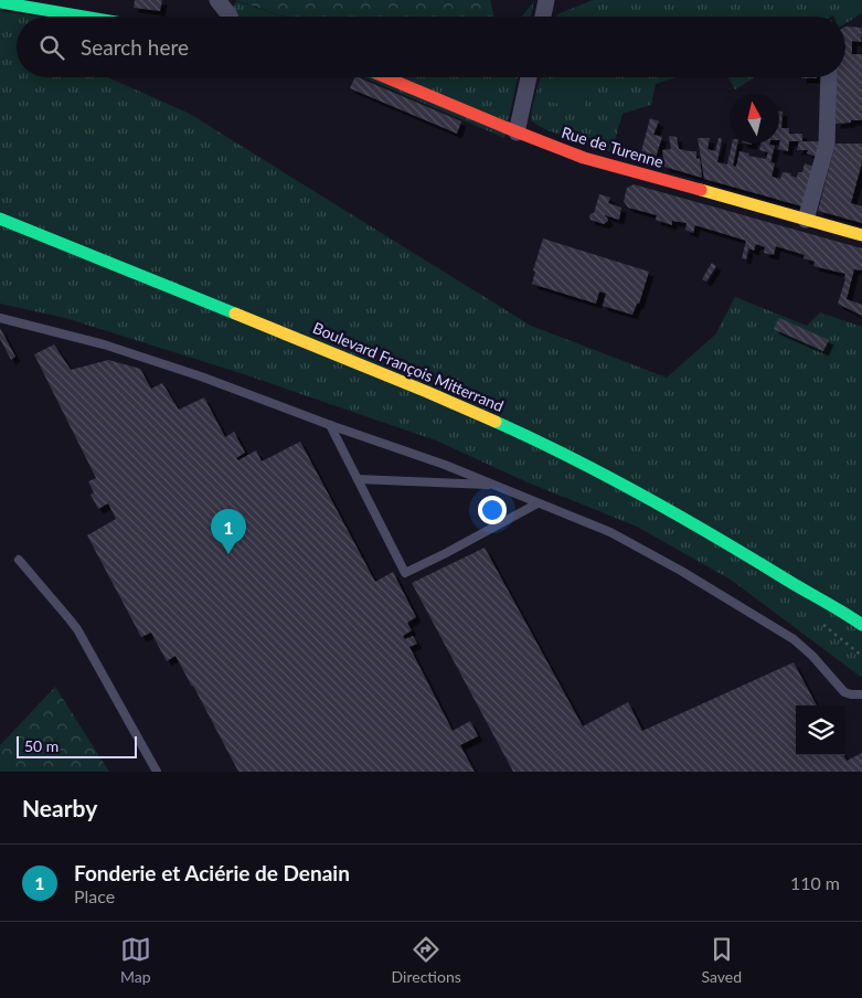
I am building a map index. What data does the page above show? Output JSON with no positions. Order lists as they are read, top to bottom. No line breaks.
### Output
{"streets":{"main road":["Rue de Turenne","Boulevard François Mitterrand"]},"scale_bar":"50 m","north":"top","page":{"search":"Search here","pins":"1","scale":"50 m","heading":"Nearby","list":[{"mark":"1","name":"Fonderie et Aciérie de Denain","note":"Place","value":"110 m"}],"nav":["Map","Directions","Saved"]}}
